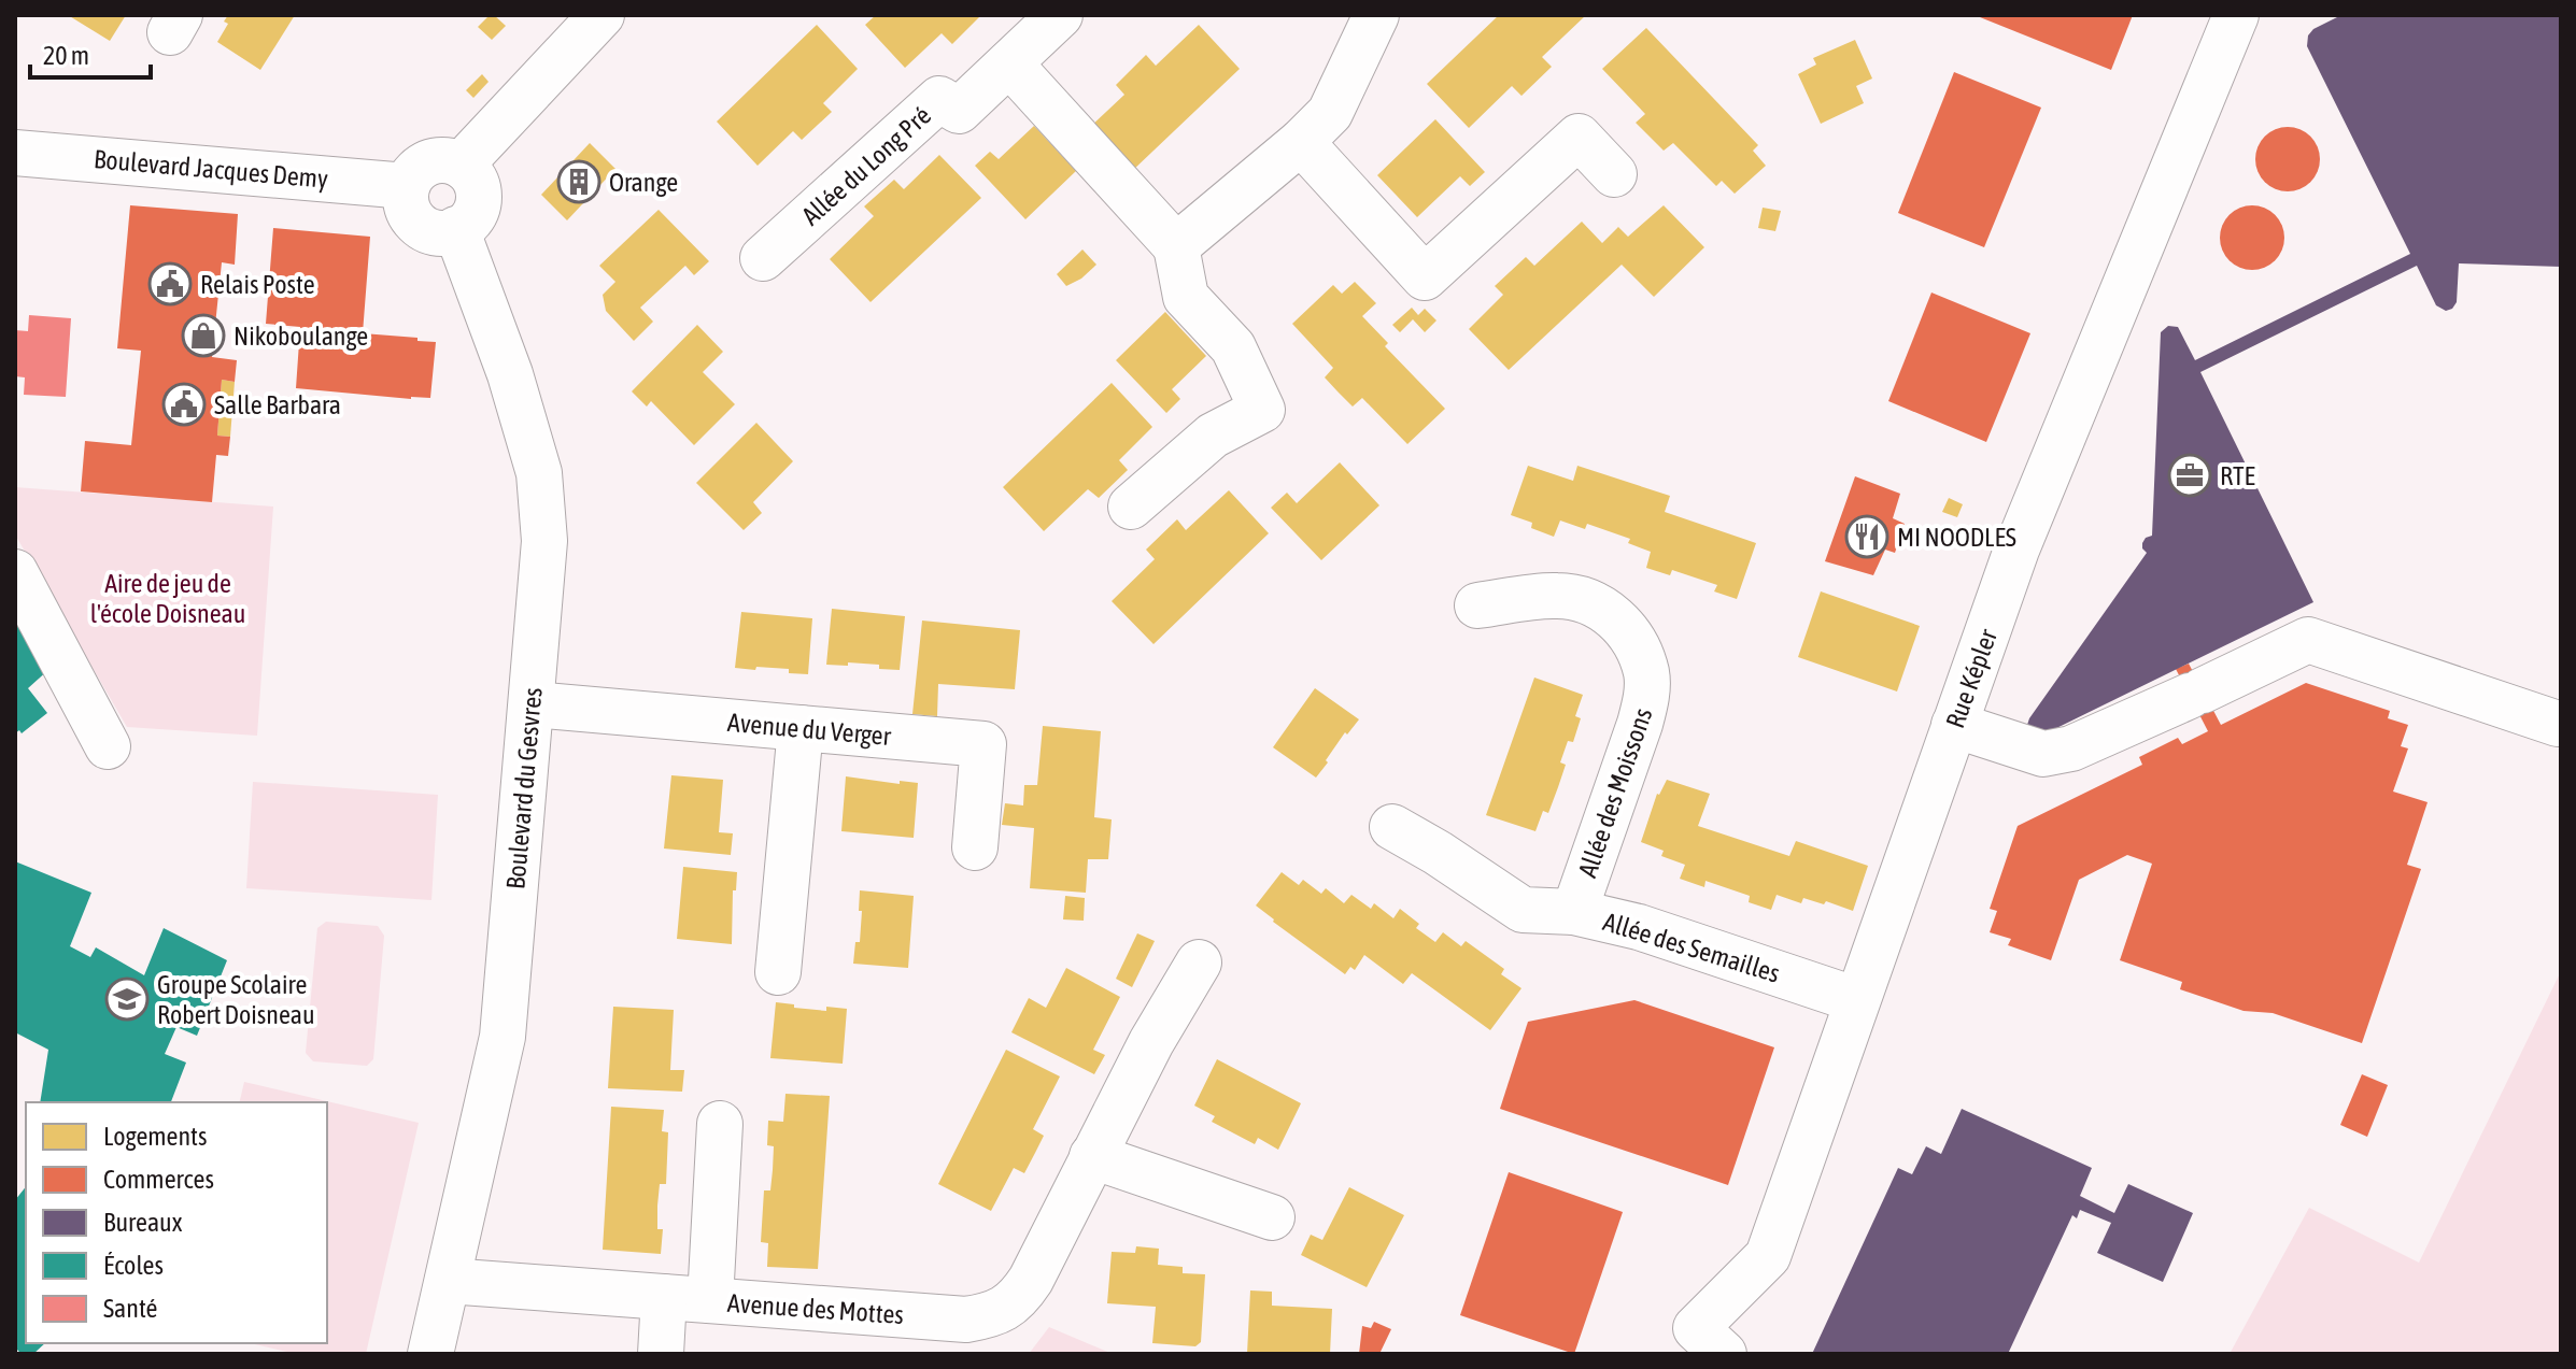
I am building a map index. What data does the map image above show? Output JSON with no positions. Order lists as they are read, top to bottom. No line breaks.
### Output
{"streets":{"street":["Allée du Long Pré","Boulevard Jacques Demy","Rue Képler","Avenue du Verger","Boulevard du Gesvres","Allée des Moissons","Allée des Semailles","Avenue des Mottes"]},"crossings":[["Boulevard Jacques Demy","Boulevard du Gesvres"],["Rue Képler","Allée des Semailles"],["Avenue du Verger","Boulevard du Gesvres"],["Boulevard du Gesvres","Avenue des Mottes"],["Allée des Moissons","Allée des Semailles"]],"parks":["Aire de jeu de l'école Doisneau"],"places":{"building":["Orange"],"public building":["Relais Poste","Salle Barbara"],"shop":["Nikoboulange"],"office":["RTE"],"restaurant":["MI NOODLES"],"school or university":["Groupe Scolaire Robert Doisneau"]},"legend":["Logements","Commerces","Bureaux","Écoles","Santé"],"scale_bar":"20 m"}
